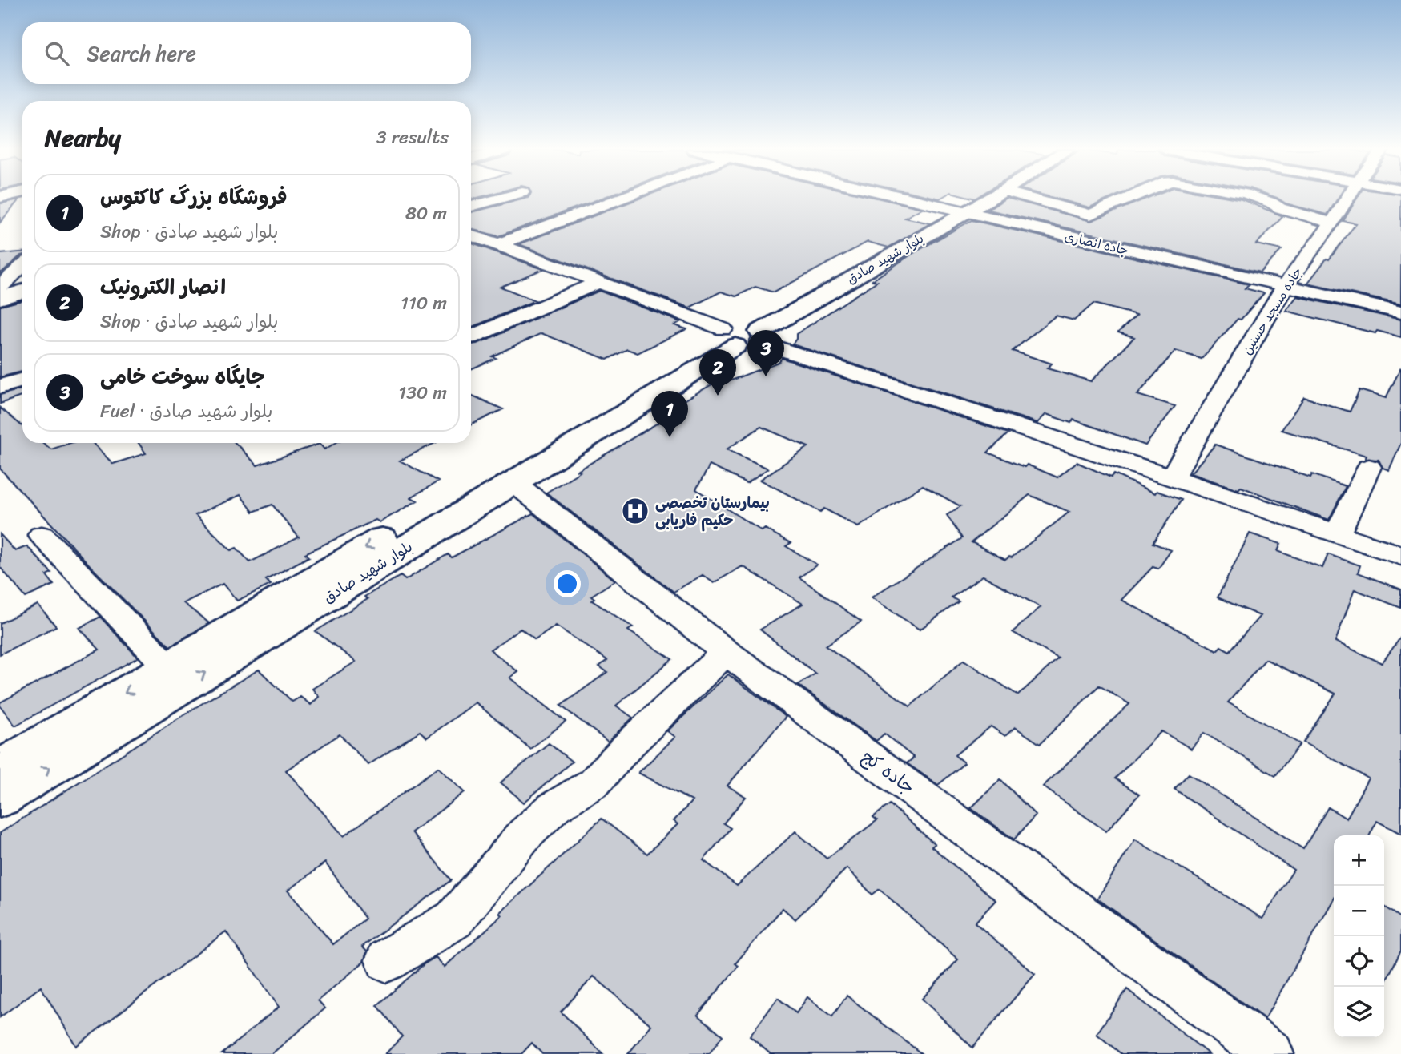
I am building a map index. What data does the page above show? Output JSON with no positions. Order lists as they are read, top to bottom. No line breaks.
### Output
{"streets":{"main road":["بلوار شهید صادق"],"street":["جاده انصاری","جاده مسجد حسنین","جاده کج"]},"crossings":[["جاده انصاری","بلوار شهید صادق"],["جاده انصاری","جاده مسجد حسنین"],["بلوار شهید صادق","جاده کج"]],"places":{"hospital":["بیمارستان تخصصی حکیم فاریابی"]},"page":{"search":"Search here","heading":["Nearby","3 results"],"list":[{"mark":"1","name":"فروشگاه بزرگ کاکتوس","note":"Shop · بلوار شهید صادق","value":"80 m"},{"mark":"2","name":"انصار الکترونیک","note":"Shop · بلوار شهید صادق","value":"110 m"},{"mark":"3","name":"جایگاه سوخت خامی","note":"Fuel · بلوار شهید صادق","value":"130 m"}],"pins":["3","2","1"],"map_buttons":["+","−"]}}
